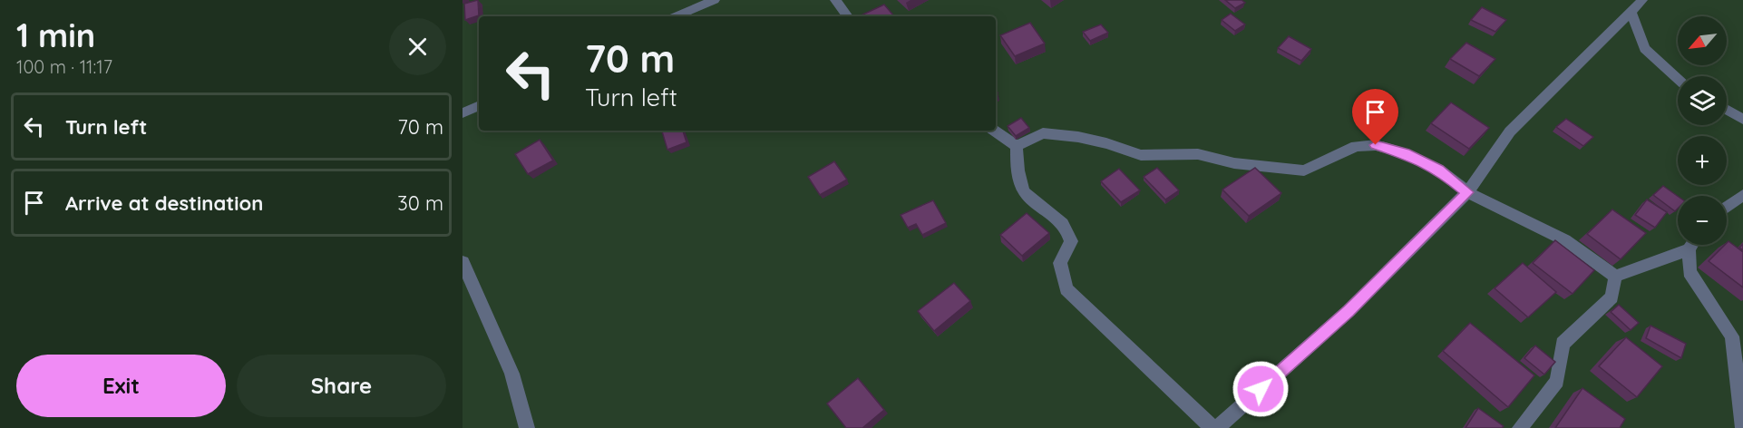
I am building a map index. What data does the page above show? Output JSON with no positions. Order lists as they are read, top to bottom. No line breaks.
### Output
{"north":"bottom left","page":{"heading":["1 min","100 m · 11:17"],"map_buttons":["+","−"],"turn":["70 m","Turn left"],"list":[{"name":"Turn left","value":"70 m"},{"name":"Arrive at destination","value":"30 m"}],"buttons":["Exit","Share"]}}
